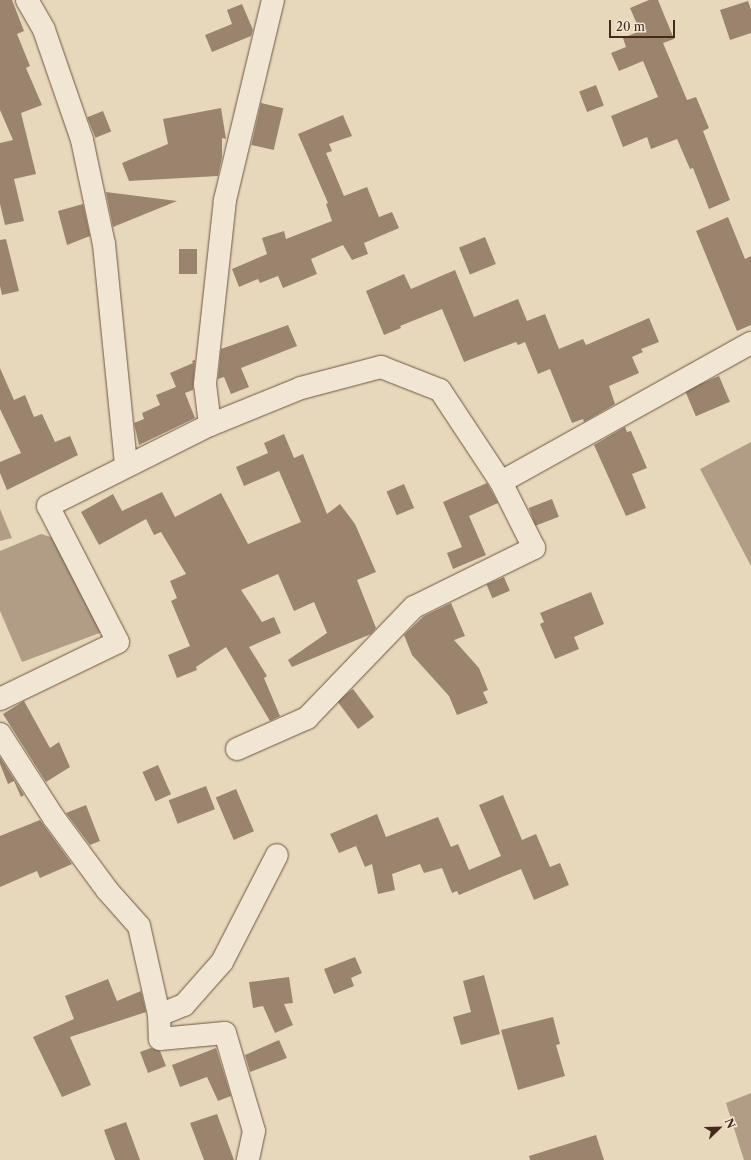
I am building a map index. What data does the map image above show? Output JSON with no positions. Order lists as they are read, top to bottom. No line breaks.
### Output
{"scale_bar":"20 m","north":"top right"}
